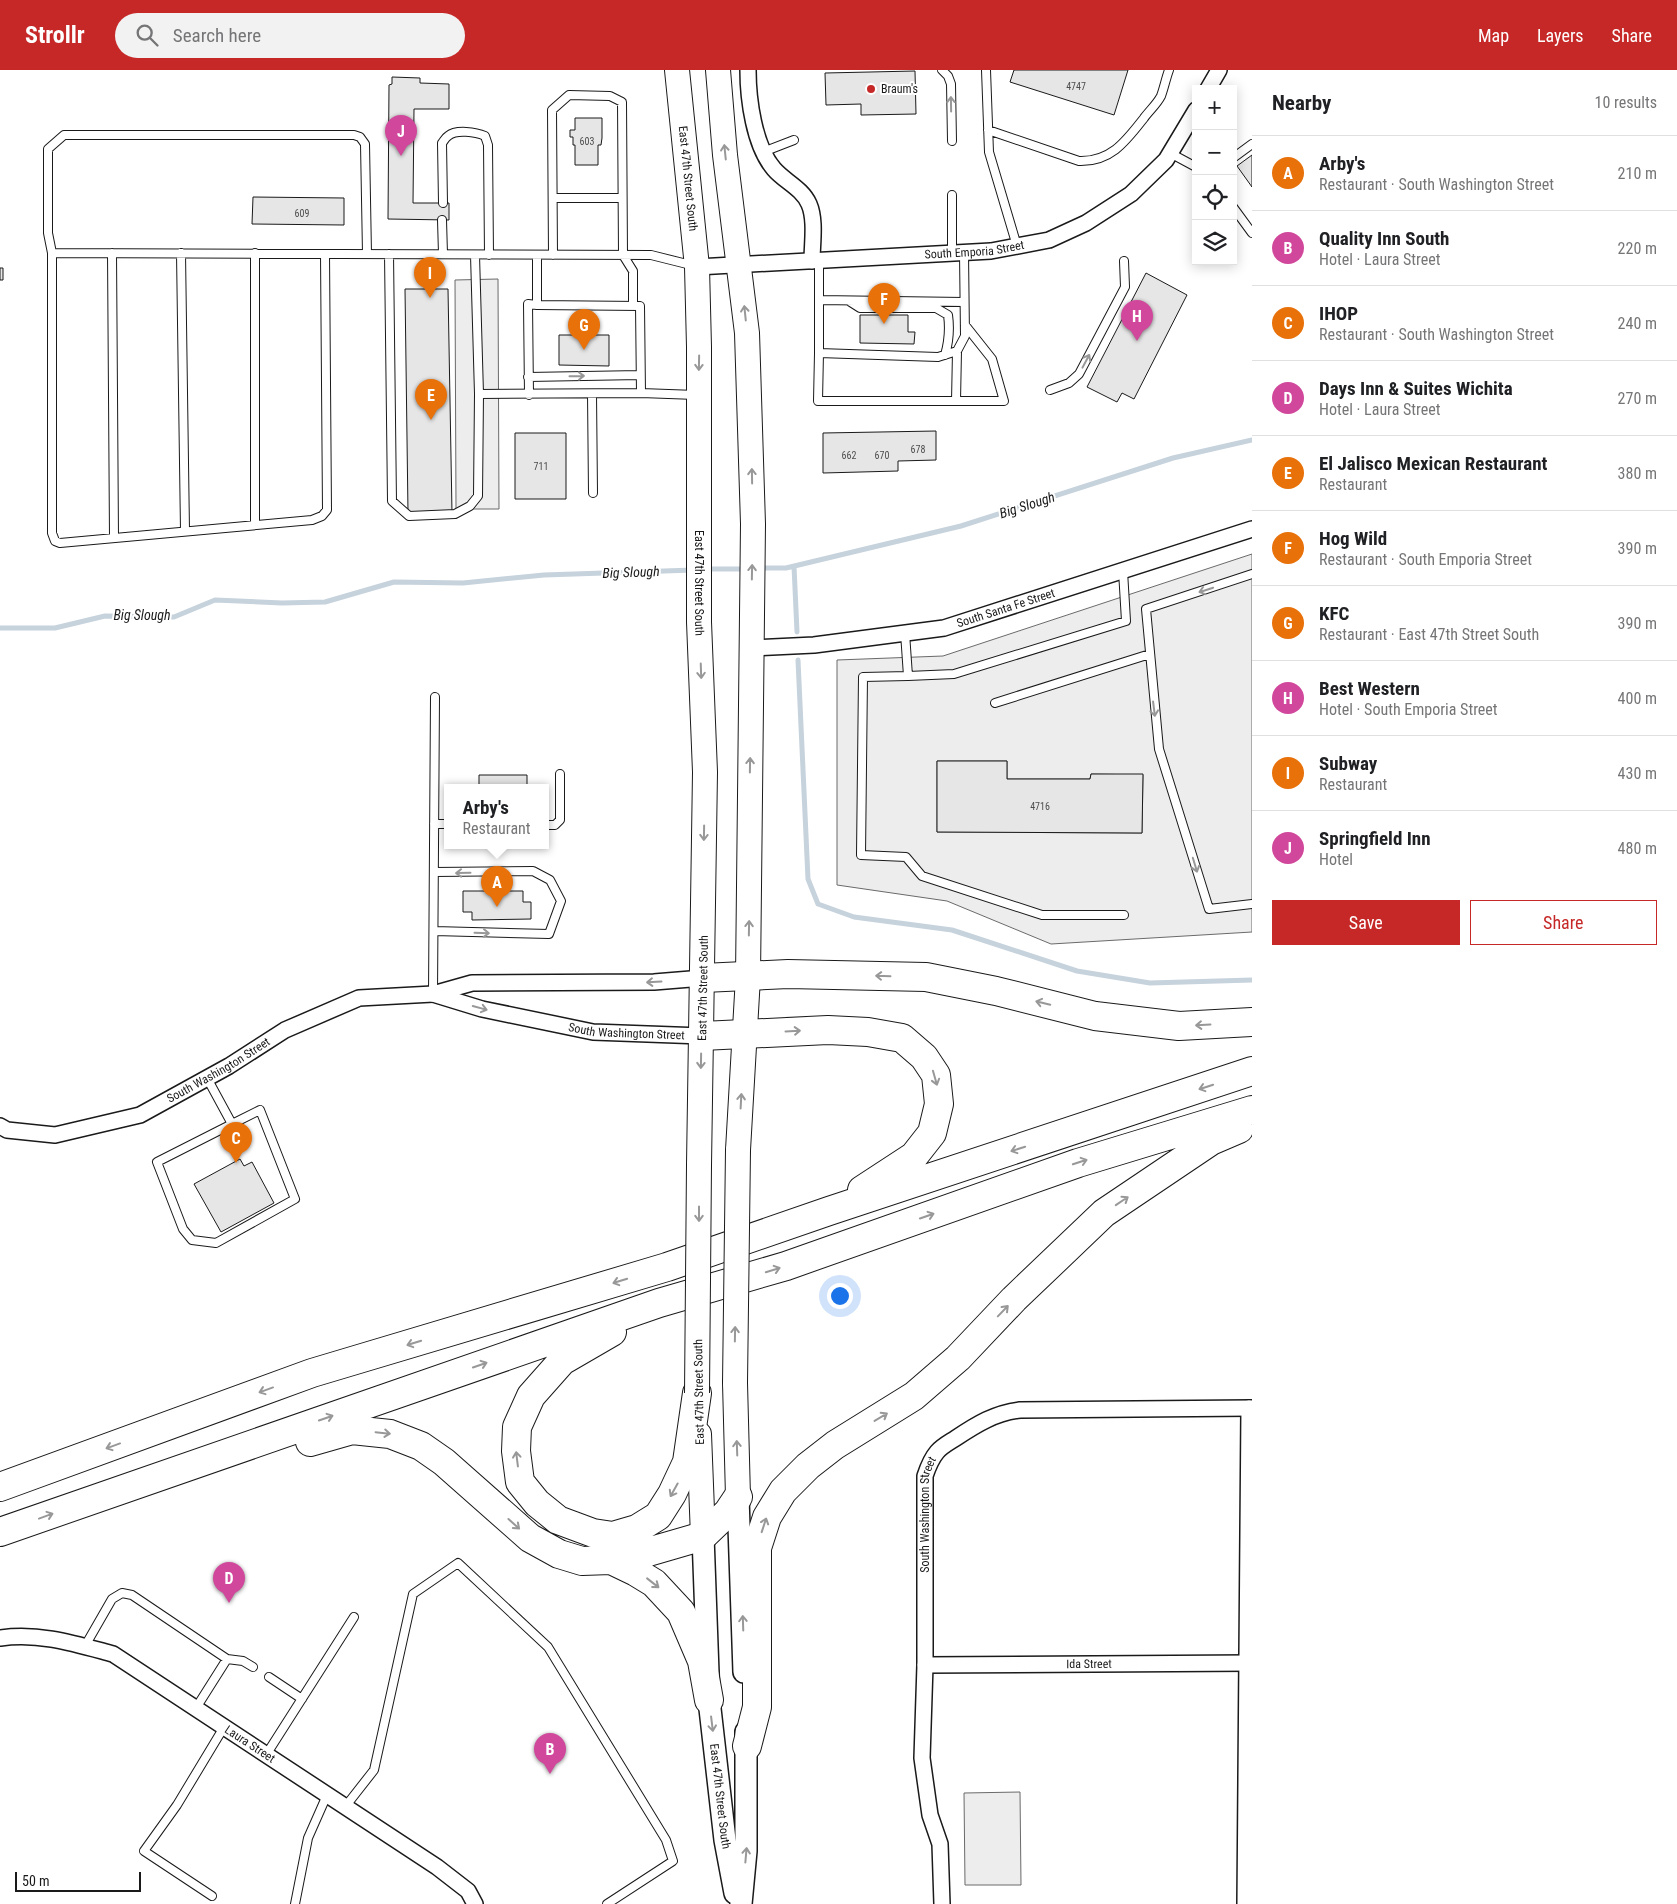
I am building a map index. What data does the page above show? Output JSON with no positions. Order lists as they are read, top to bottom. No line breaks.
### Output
{"streets":{"main road":["East 47th Street South"],"street":["South Emporia Street","South Santa Fe Street","South Washington Street","Ida Street","Laura Street"]},"crossings":[["East 47th Street South","South Emporia Street"],["East 47th Street South","South Santa Fe Street"],["East 47th Street South","South Washington Street"],["South Washington Street","Ida Street"]],"water":["Big Slough"],"places":["Braum's"],"house_numbers":["4747","603","609","678","662","670","711","4716"],"scale_bar":"50 m","page":{"header":"Strollr","search":"Search here","nav":["Map","Layers","Share"],"heading":["Nearby","10 results"],"map_buttons":["+","−"],"pins":["J","I","F","H","G","E","A","C","D","B"],"list":[{"mark":"A","name":"Arby's","note":"Restaurant · South Washington Street","value":"210 m"},{"mark":"B","name":"Quality Inn South","note":"Hotel · Laura Street","value":"220 m"},{"mark":"C","name":"IHOP","note":"Restaurant · South Washington Street","value":"240 m"},{"mark":"D","name":"Days Inn & Suites Wichita","note":"Hotel · Laura Street","value":"270 m"},{"mark":"E","name":"El Jalisco Mexican Restaurant","note":"Restaurant","value":"380 m"},{"mark":"F","name":"Hog Wild","note":"Restaurant · South Emporia Street","value":"390 m"},{"mark":"G","name":"KFC","note":"Restaurant · East 47th Street South","value":"390 m"},{"mark":"H","name":"Best Western","note":"Hotel · South Emporia Street","value":"400 m"},{"mark":"I","name":"Subway","note":"Restaurant","value":"430 m"},{"mark":"J","name":"Springfield Inn","note":"Hotel","value":"480 m"}],"popup":["Arby's","Restaurant"],"buttons":["Save","Share"],"scale":"50 m"}}
